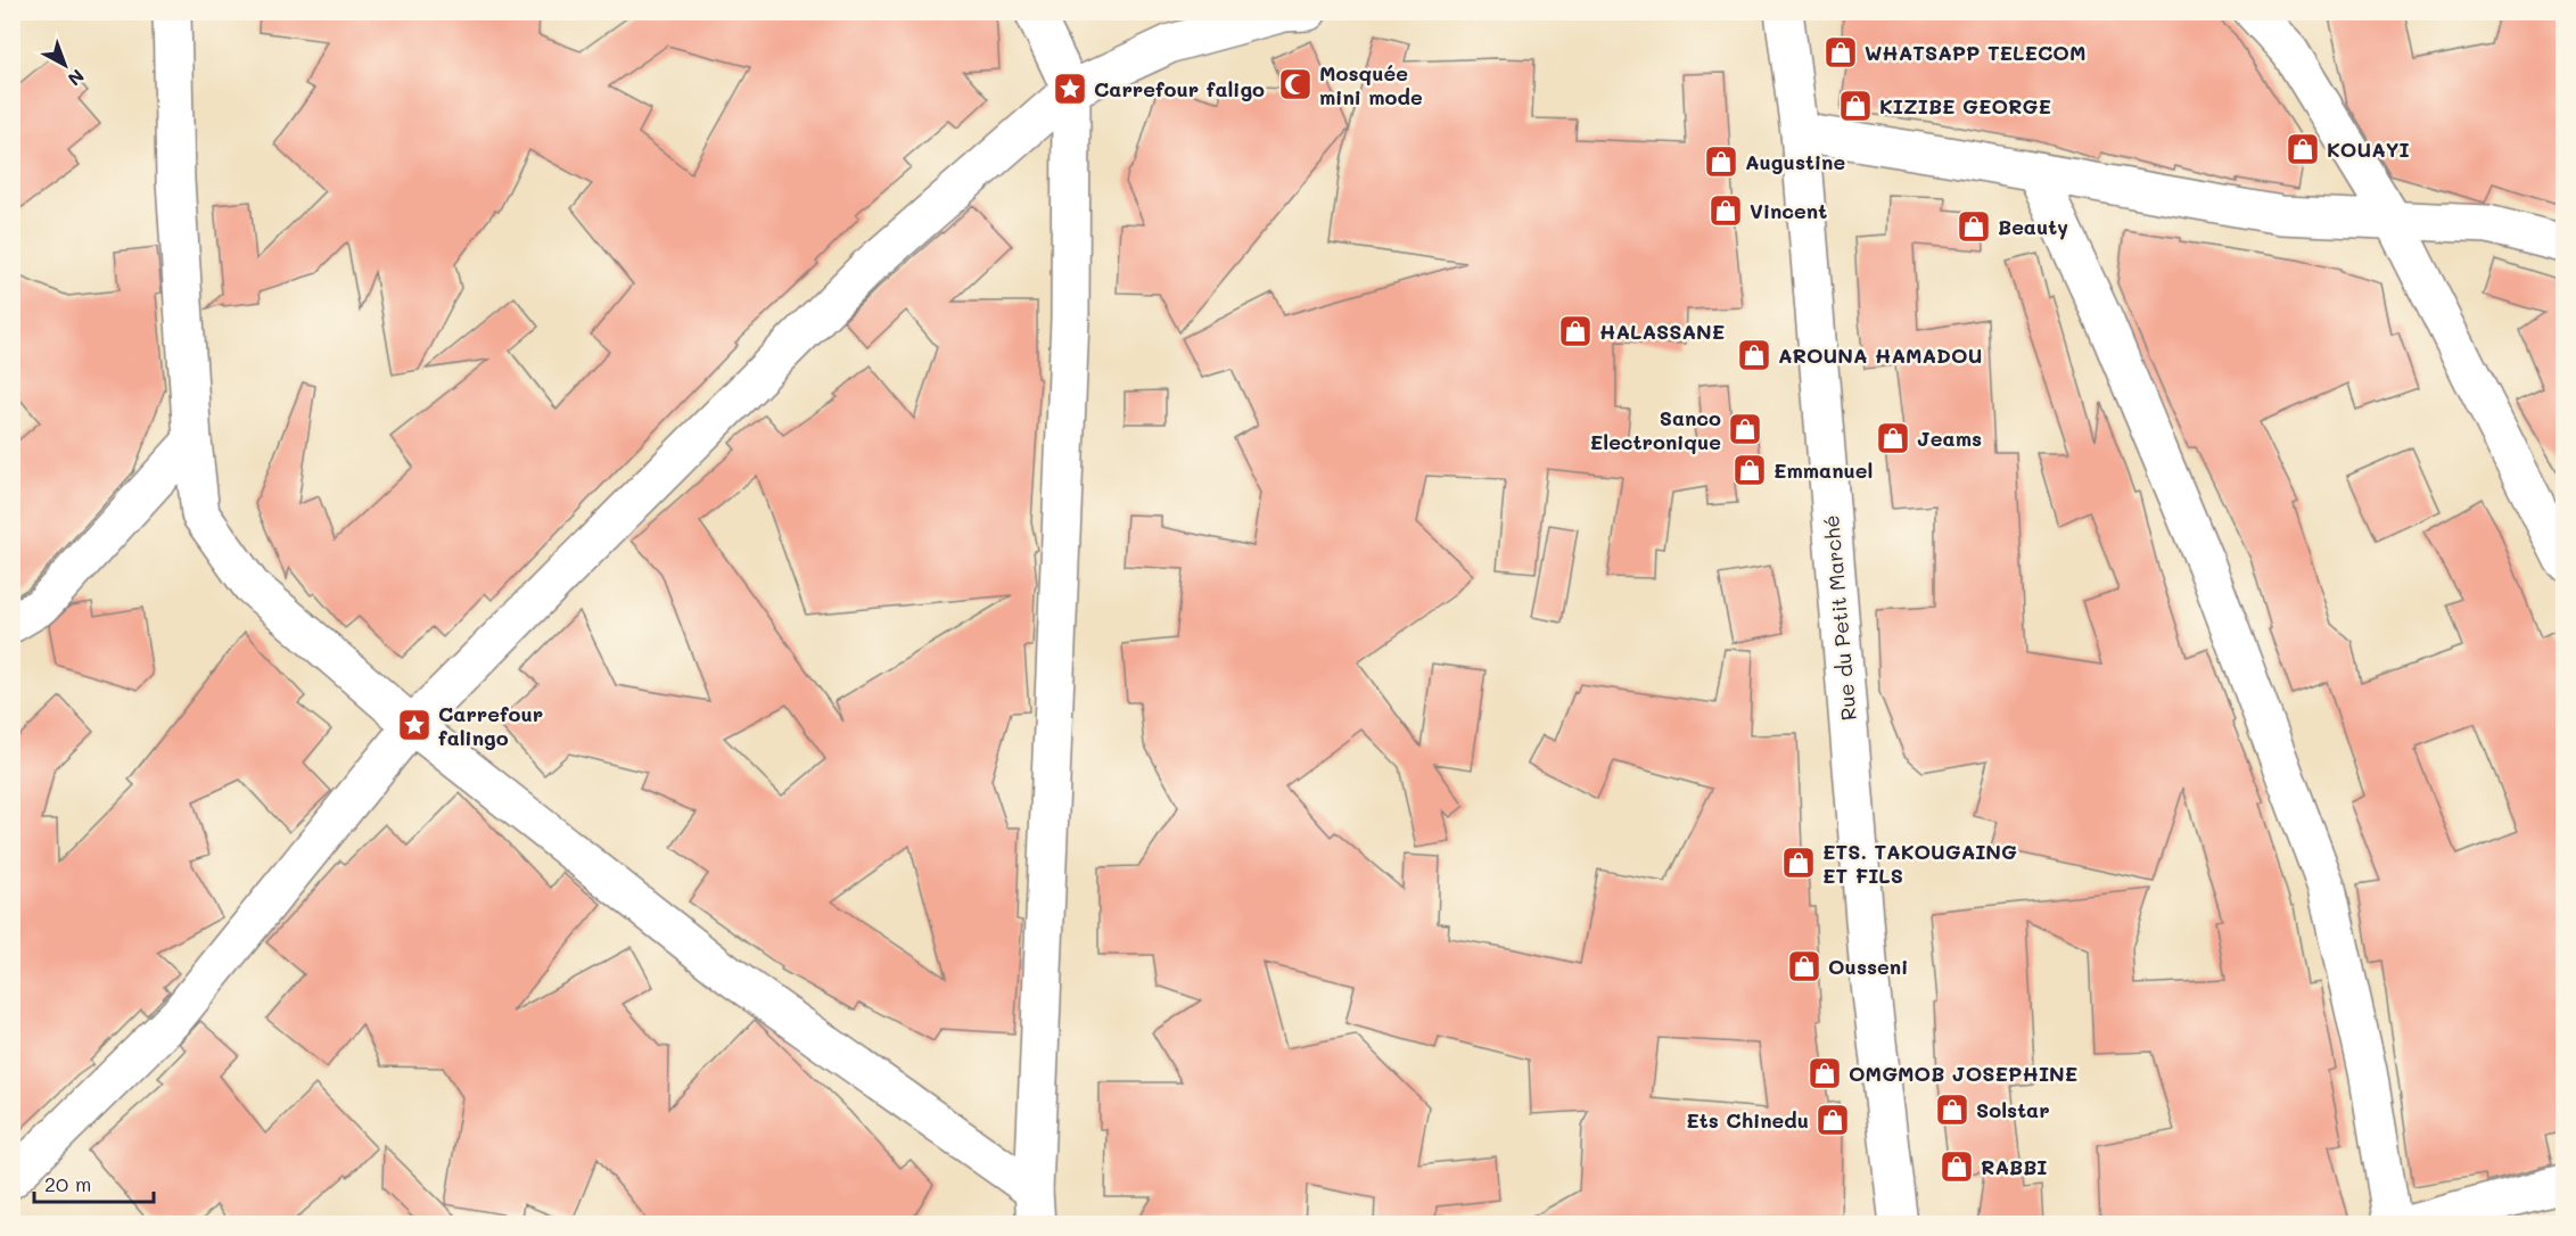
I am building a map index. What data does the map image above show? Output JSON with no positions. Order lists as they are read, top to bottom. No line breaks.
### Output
{"streets":{"street":["Rue du Petit Marché"]},"places":{"shop":["WHATSAPP TELECOM","KIZIBE GEORGE","KOUAYI","Augustine","Vincent","Beauty","HALASSANE","AROUNA HAMADOU","Sanco Electronique","Jeams","Emmanuel","ETS. TAKOUGAING ET FILS","Ousseni","OMGMOB JOSEPHINE","Solstar","Ets Chinedu","RABBI"],"mosque":["Mosquée mini mode"],"place":["Carrefour faligo","Carrefour falingo"]},"scale_bar":"20 m","north":"bottom right"}
